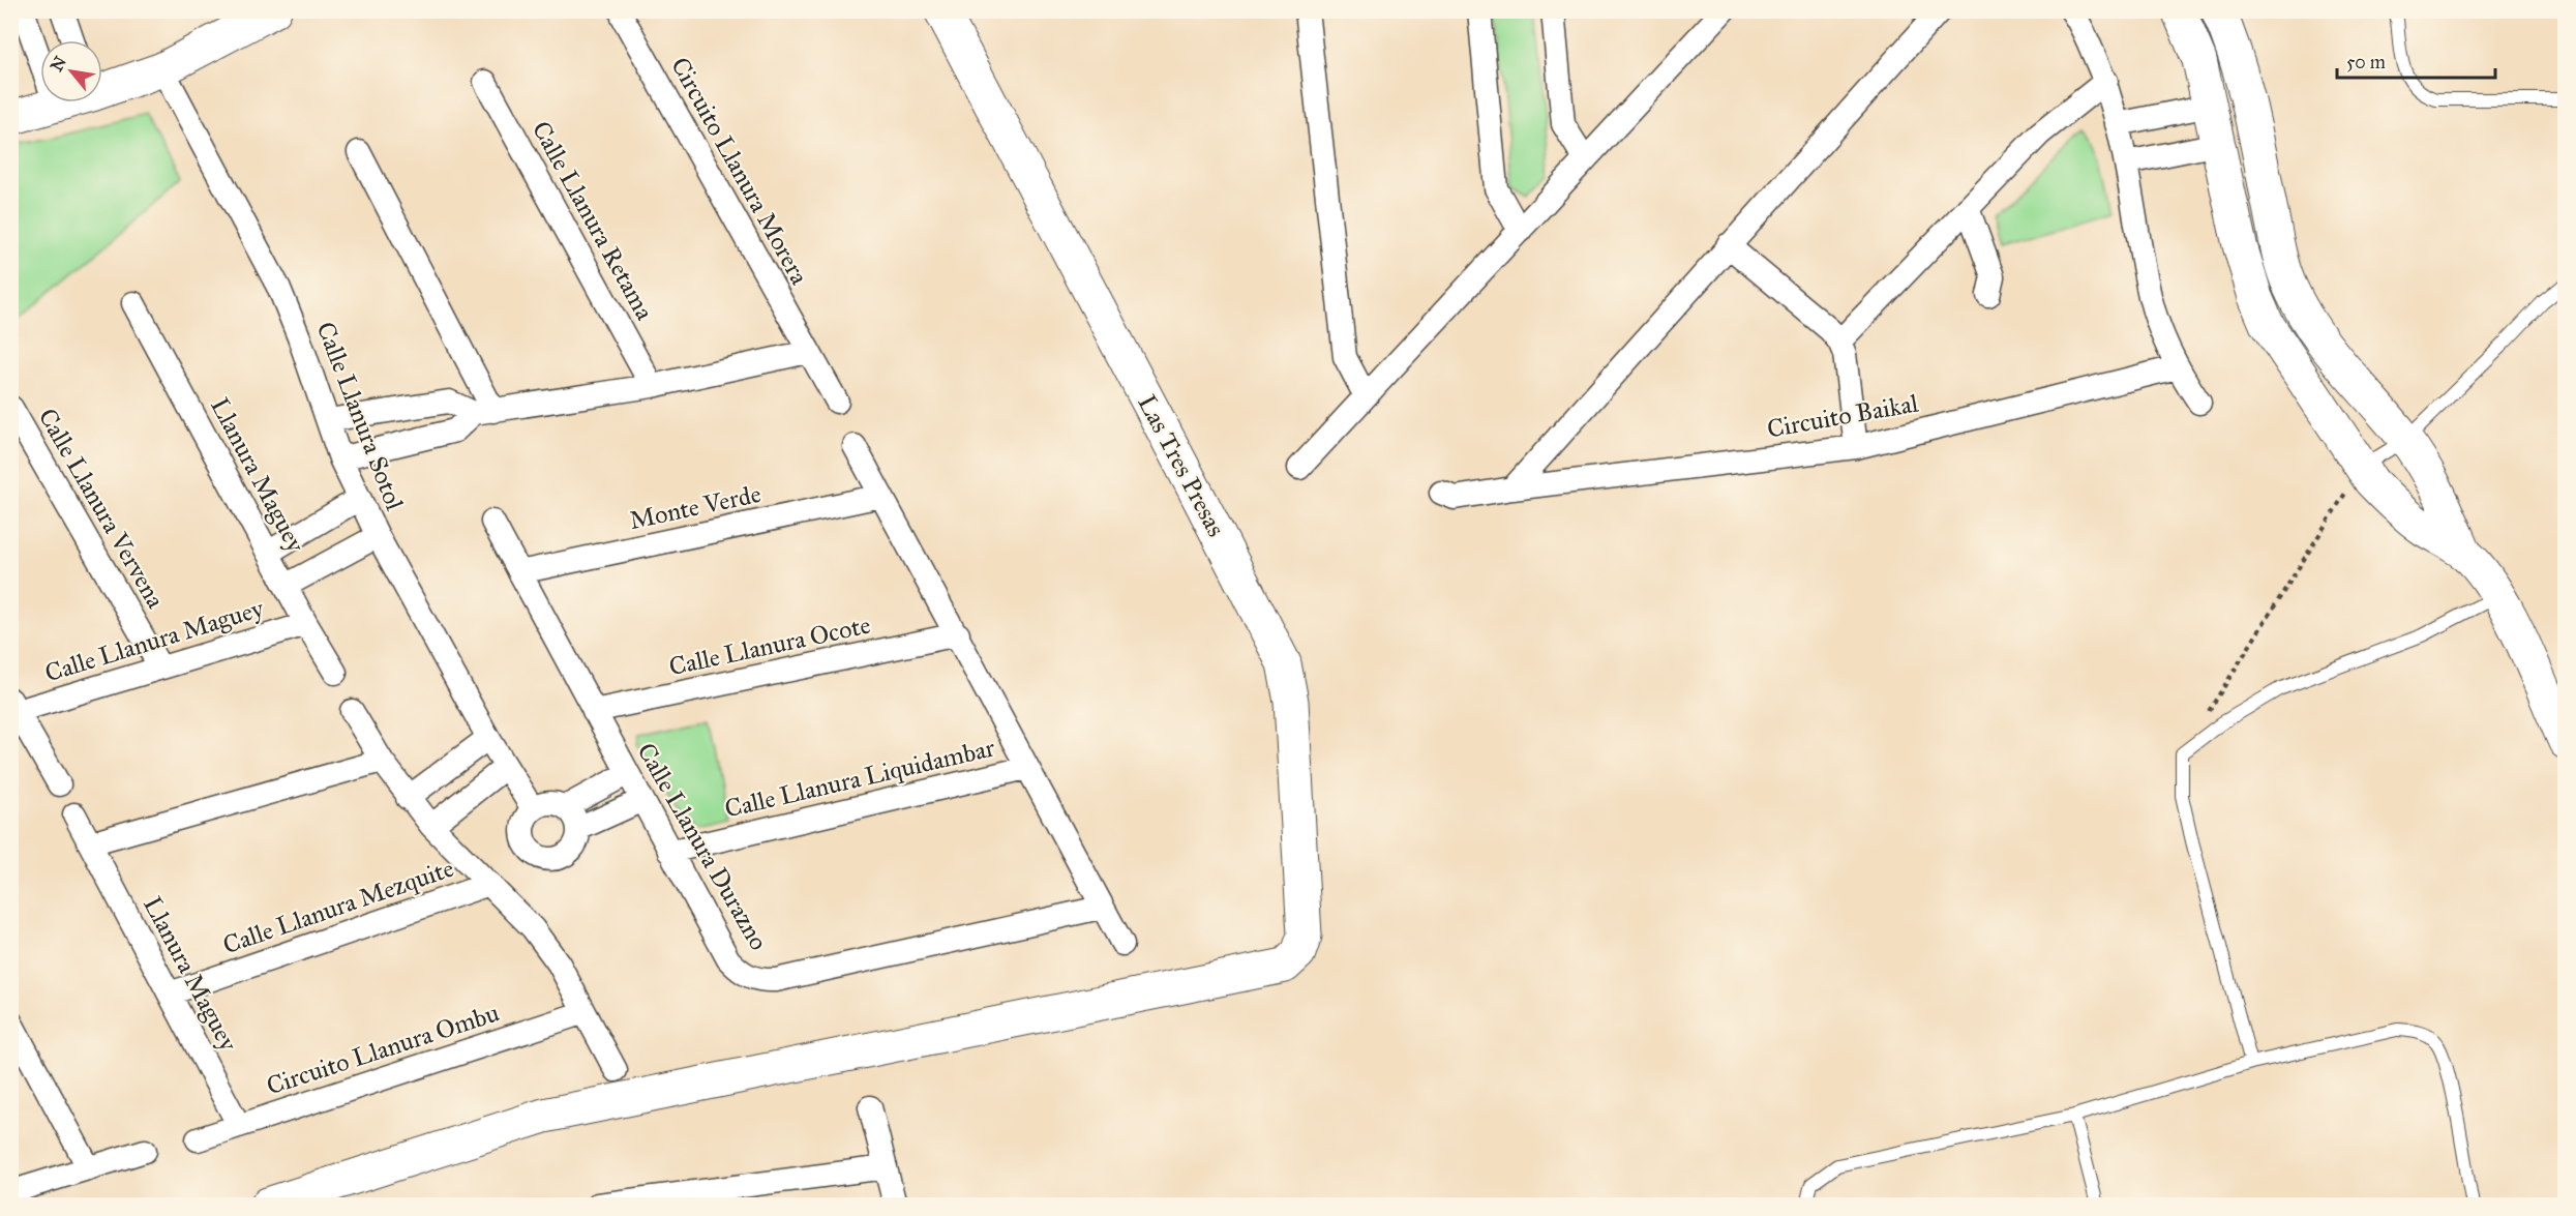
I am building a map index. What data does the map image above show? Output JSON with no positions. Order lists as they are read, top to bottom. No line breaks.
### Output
{"streets":{"street":["Circuito Llanura Morera","Calle Llanura Retama","Calle Llanura Sotol","Circuito Baikal","Las Tres Presas","Llanura Maguey","Monte Verde","Calle Llanura Vervena","Calle Llanura Maguey","Calle Llanura Ocote","Calle Llanura Liquidambar","Calle Llanura Durazno","Calle Llanura Mezquite","Circuito Llanura Ombu"]},"crossings":[["Calle Llanura Sotol","Calle Llanura Maguey"],["Llanura Maguey","Calle Llanura Maguey"],["Llanura Maguey","Calle Llanura Mezquite"],["Llanura Maguey","Circuito Llanura Ombu"],["Monte Verde","Calle Llanura Durazno"],["Calle Llanura Vervena","Calle Llanura Maguey"],["Calle Llanura Ocote","Calle Llanura Durazno"],["Calle Llanura Liquidambar","Calle Llanura Durazno"]],"scale_bar":"50 m","north":"top left"}
